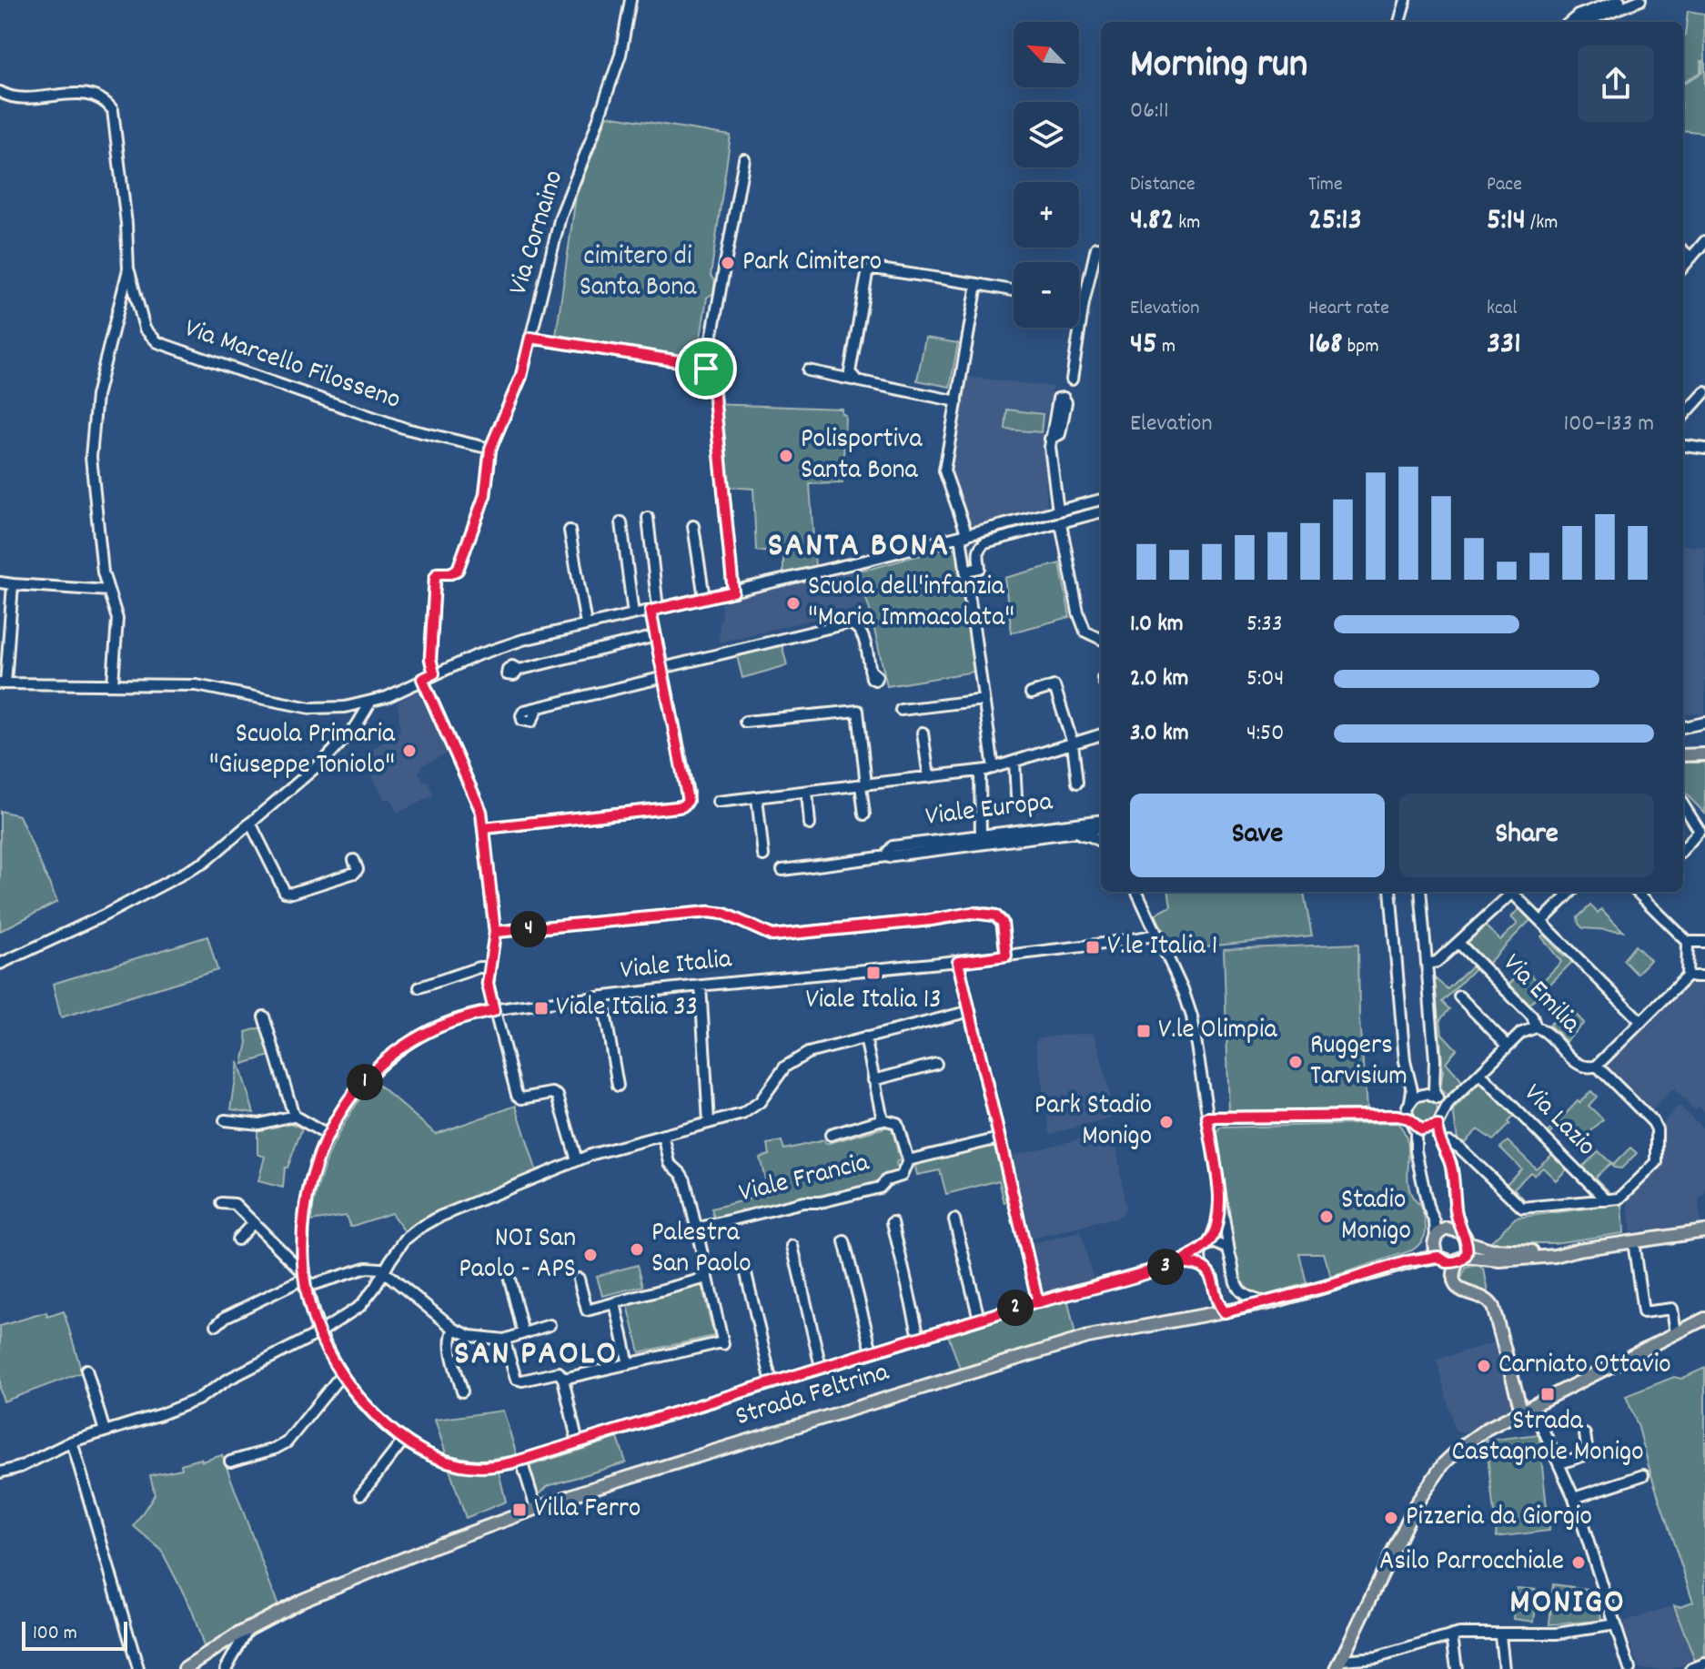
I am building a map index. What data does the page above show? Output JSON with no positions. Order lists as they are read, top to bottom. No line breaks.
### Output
{"streets":{"main road":["Strada Feltrina"],"street":["Via Cornaino","Via Marcello Filosseno","Viale Europa","Viale Italia","Via Emilia","Via Lazio","Viale Francia"]},"crossings":[["Via Cornaino","Via Marcello Filosseno"]],"districts":["SANTA BONA","SAN PAOLO","MONIGO"],"parks":["cimitero di Santa Bona"],"places":{"other":["Park Cimitero","Polisportiva Santa Bona","Scuola dell'infanzia \"Maria Immacolata\"","Scuola Primaria \"Giuseppe Toniolo\"","Ruggers Tarvisium","Park Stadio Monigo","Stadio Monigo","Palestra San Paolo","NOI San Paolo - APS","Carniato Ottavio","Pizzeria da Giorgio","Asilo Parrocchiale"],"transit":["V.le Italia 1","Viale Italia 13","Viale Italia 33","V.le Olimpia","Strada Castagnole Monigo","Villa Ferro"]},"scale_bar":"100 m","north":"top left","page":{"map_buttons":["+","−"],"heading":["Morning run","06:11"],"stats":[["Distance","4.82 km"],["Time","25:13"],["Pace","5:14 /km"],["Elevation","45 m"],["Heart rate","168 bpm"],["kcal","331"]],"chart":["Elevation","100–133 m"],"list":[{"name":"1.0 km","note":"5:33"},{"name":"2.0 km","note":"5:04"},{"name":"3.0 km","note":"4:50"}],"buttons":["Save","Share"],"pins":["4","1","3","2"],"scale":"100 m"}}
